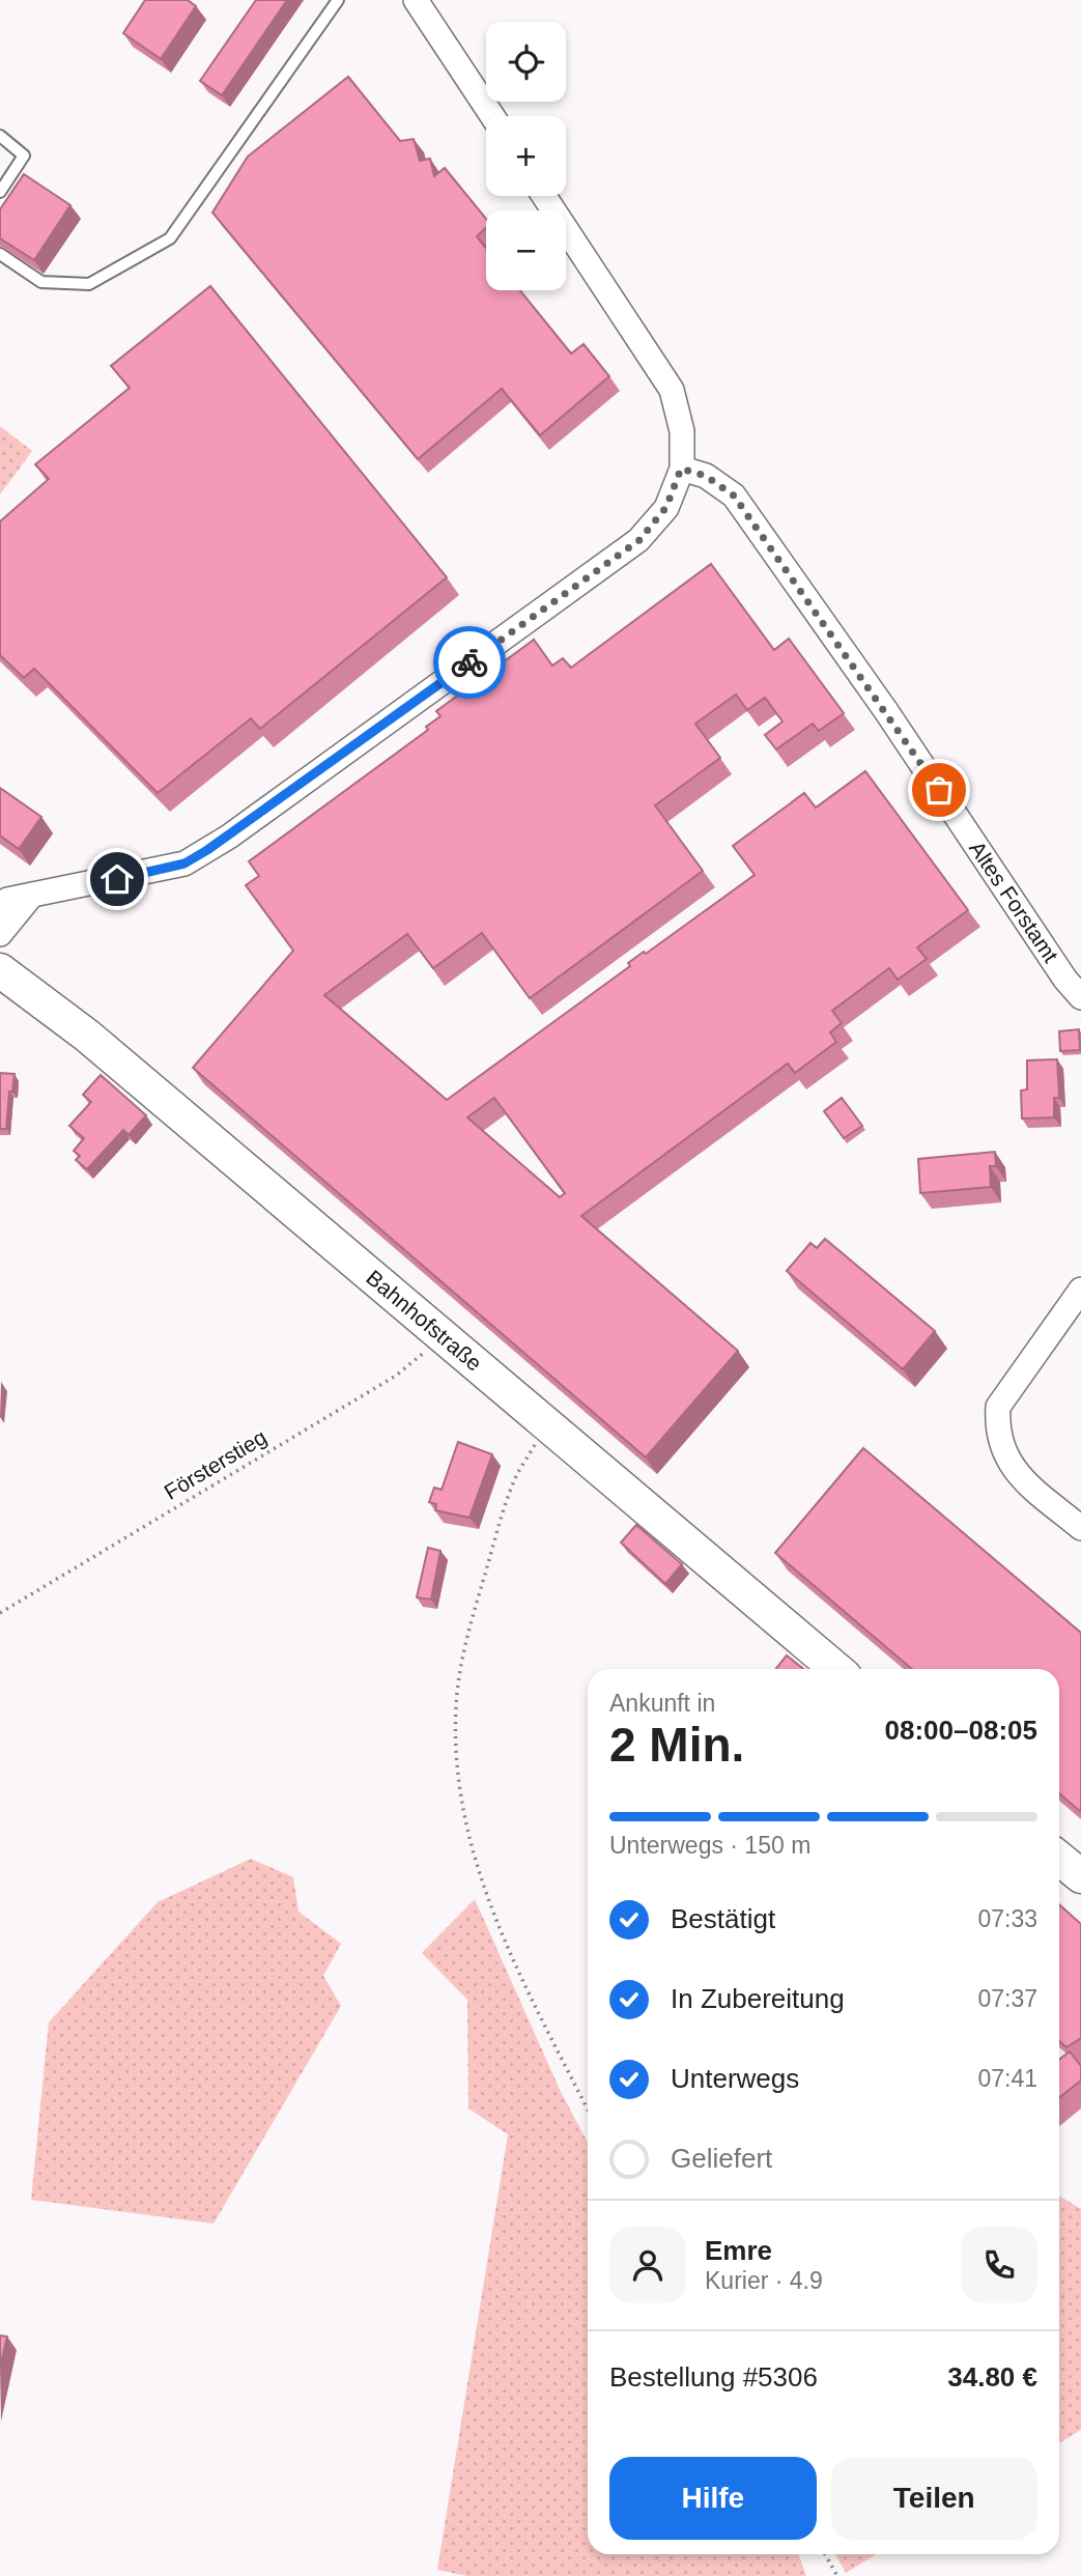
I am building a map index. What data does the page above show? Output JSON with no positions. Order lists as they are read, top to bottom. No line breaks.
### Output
{"streets":{"main road":["Bahnhofstraße"],"street":["Altes Forstamt"],"path":["Försterstieg"]},"crossings":[["Bahnhofstraße","Försterstieg"]],"page":{"map_buttons":["+","−"],"heading":["2 Min.","Ankunft in","08:00–08:05"],"panel":["Emre","Kurier · 4.9","Bestellung #5306","34.80 €"],"bar":"Unterwegs · 150 m","list":[["Bestätigt","07:33"],["In Zubereitung","07:37"],["Unterwegs","07:41"],"Geliefert"],"buttons":["Hilfe","Teilen"]}}
